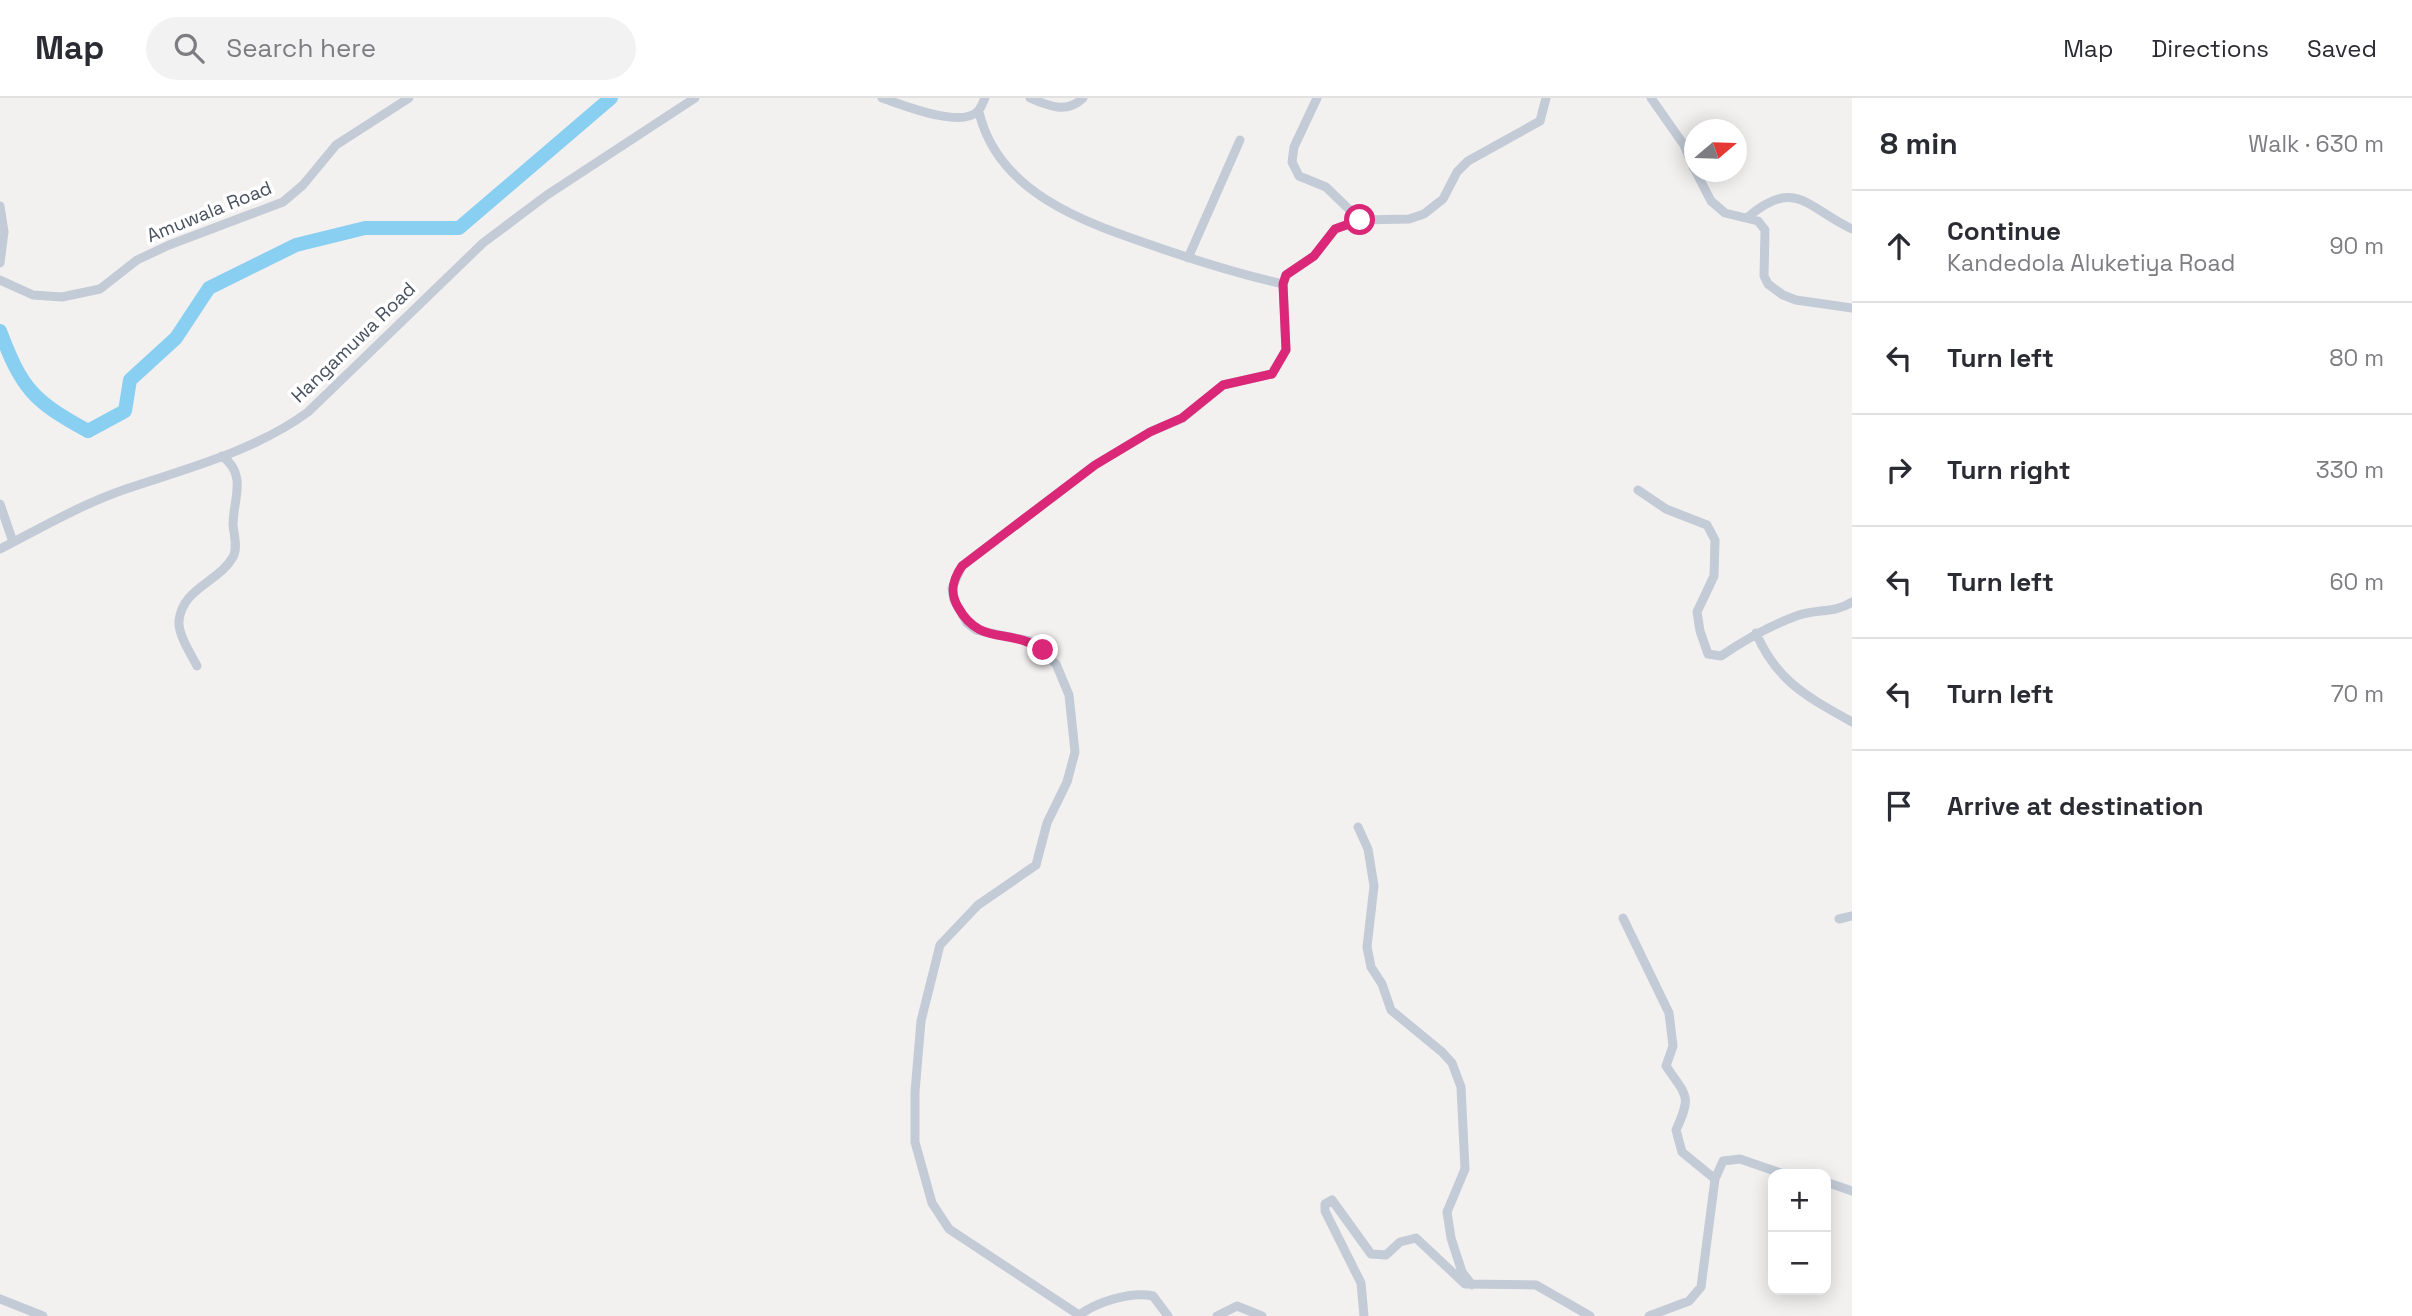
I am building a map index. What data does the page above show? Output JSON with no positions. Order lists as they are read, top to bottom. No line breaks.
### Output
{"streets":{"street":["Amuwala Road","Hangamuwa Road"]},"north":"right","page":{"header":"Map","search":"Search here","nav":["Map","Directions","Saved"],"heading":["8 min","Walk · 630 m"],"list":[["Continue","Kandedola Aluketiya Road","90 m"],["Turn left","80 m"],["Turn right","330 m"],["Turn left","60 m"],["Turn left","70 m"],"Arrive at destination"],"map_buttons":["+","−"]}}
